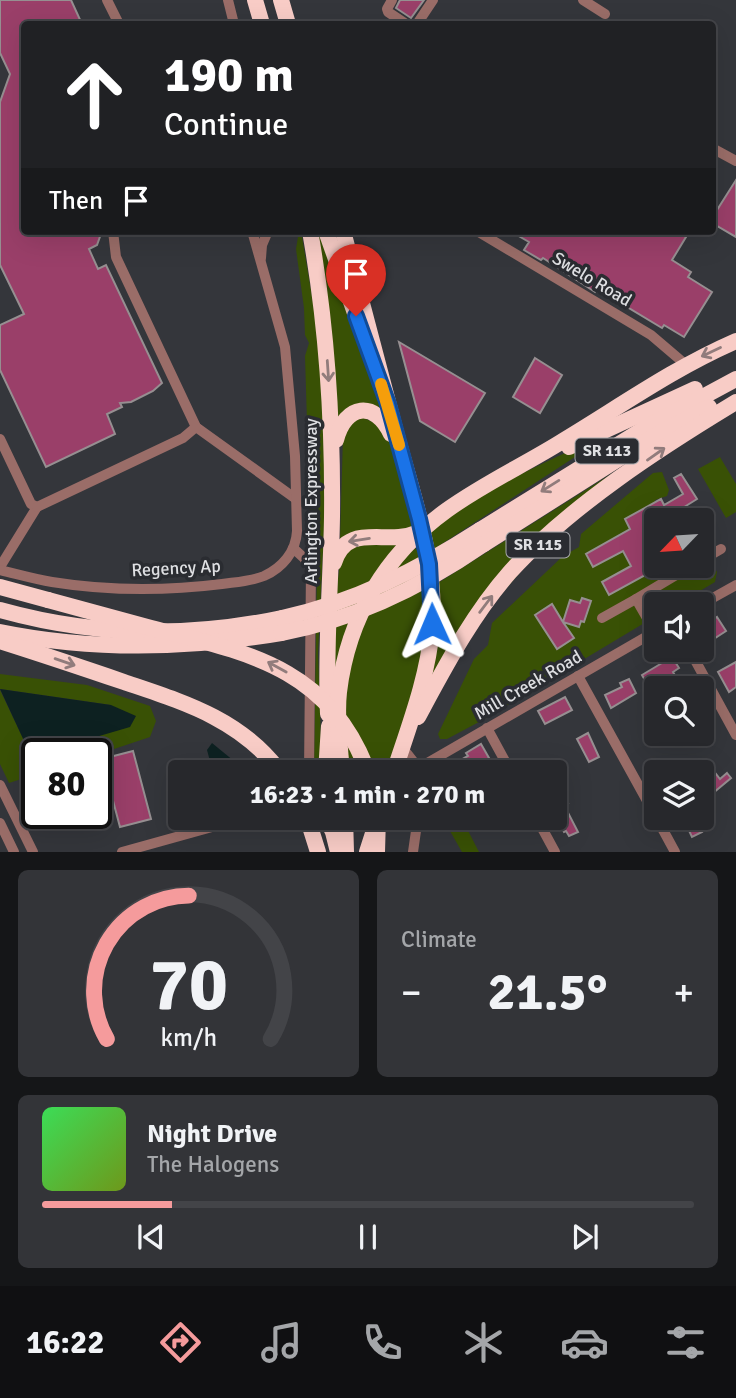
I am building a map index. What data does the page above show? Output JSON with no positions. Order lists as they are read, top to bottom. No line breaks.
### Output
{"streets":{"highway":["SR 113","Arlington Expressway","SR 115"],"street":["Swelo Road","Regency Ap","Mill Creek Road"]},"north":"bottom left","page":{"turn":["190 m","Continue"],"then":"Then","limit":"80","trip":"16:23 · 1 min · 270 m","tile":"Climate","heat":["−","21.5°","+"],"song":["Night Drive","The Halogens"],"tabs":"16:22","gauge":["70","km/h"]}}
